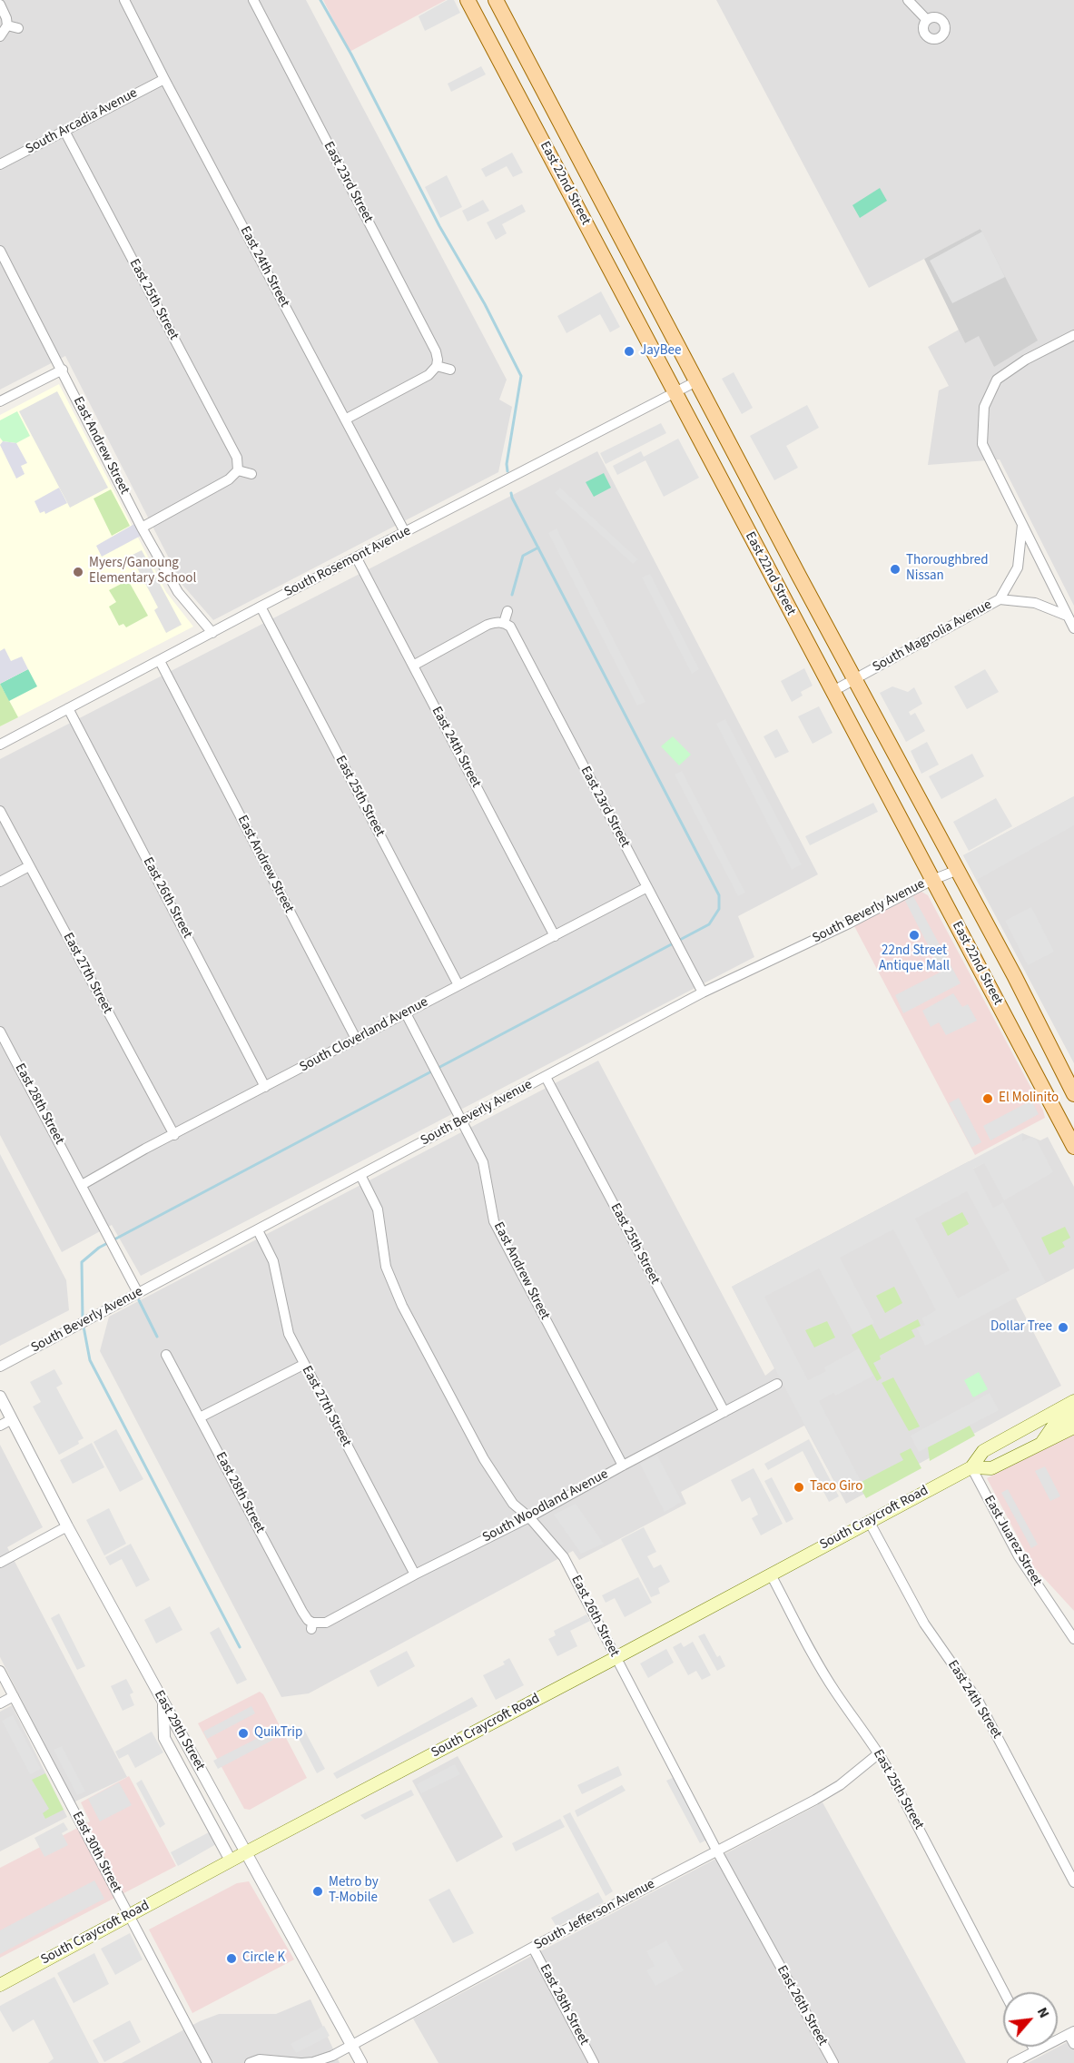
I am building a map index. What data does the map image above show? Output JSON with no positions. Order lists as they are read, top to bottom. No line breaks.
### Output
{"streets":{"main road":["East 22nd Street","South Craycroft Road"],"street":["South Arcadia Avenue","East 23rd Street","East 24th Street","East 25th Street","East Andrew Street","South Rosemont Avenue","South Magnolia Avenue","East 26th Street","South Beverly Avenue","East 27th Street","South Cloverland Avenue","East 28th Street","South Woodland Avenue","East Juarez Street","East 29th Street","East 30th Street","South Jefferson Avenue"]},"crossings":[["South Arcadia Avenue","East 24th Street"],["South Arcadia Avenue","East 25th Street"],["East 23rd Street","South Beverly Avenue"],["East 23rd Street","South Cloverland Avenue"],["East 22nd Street","South Rosemont Avenue"],["East 22nd Street","South Magnolia Avenue"],["East 22nd Street","South Beverly Avenue"],["East 24th Street","South Rosemont Avenue"],["East 24th Street","South Cloverland Avenue"],["East 24th Street","South Craycroft Road"],["East 25th Street","South Rosemont Avenue"],["East 25th Street","South Beverly Avenue"],["East 25th Street","South Cloverland Avenue"],["East 25th Street","South Woodland Avenue"],["East 25th Street","South Craycroft Road"],["East 25th Street","South Jefferson Avenue"],["East Andrew Street","South Rosemont Avenue"],["East Andrew Street","South Beverly Avenue"],["East Andrew Street","South Cloverland Avenue"],["East Andrew Street","South Woodland Avenue"],["South Rosemont Avenue","East 26th Street"],["East 26th Street","South Beverly Avenue"],["East 26th Street","South Cloverland Avenue"],["East 26th Street","South Woodland Avenue"],["East 26th Street","South Craycroft Road"],["East 26th Street","South Jefferson Avenue"],["South Beverly Avenue","East 27th Street"],["South Beverly Avenue","East 28th Street"],["East 27th Street","South Cloverland Avenue"],["East 27th Street","South Woodland Avenue"],["South Cloverland Avenue","East 28th Street"],["East 28th Street","South Woodland Avenue"],["East 28th Street","South Jefferson Avenue"],["South Craycroft Road","East Juarez Street"],["South Craycroft Road","East 29th Street"],["South Craycroft Road","East 30th Street"],["East 29th Street","South Jefferson Avenue"]],"places":["JayBee","Thoroughbred Nissan","Myers/Ganoung Elementary School","22nd Street Antique Mall","El Molinito","Dollar Tree","Taco Giro","QuikTrip","Metro by T-Mobile","Circle K"],"north":"top right"}
